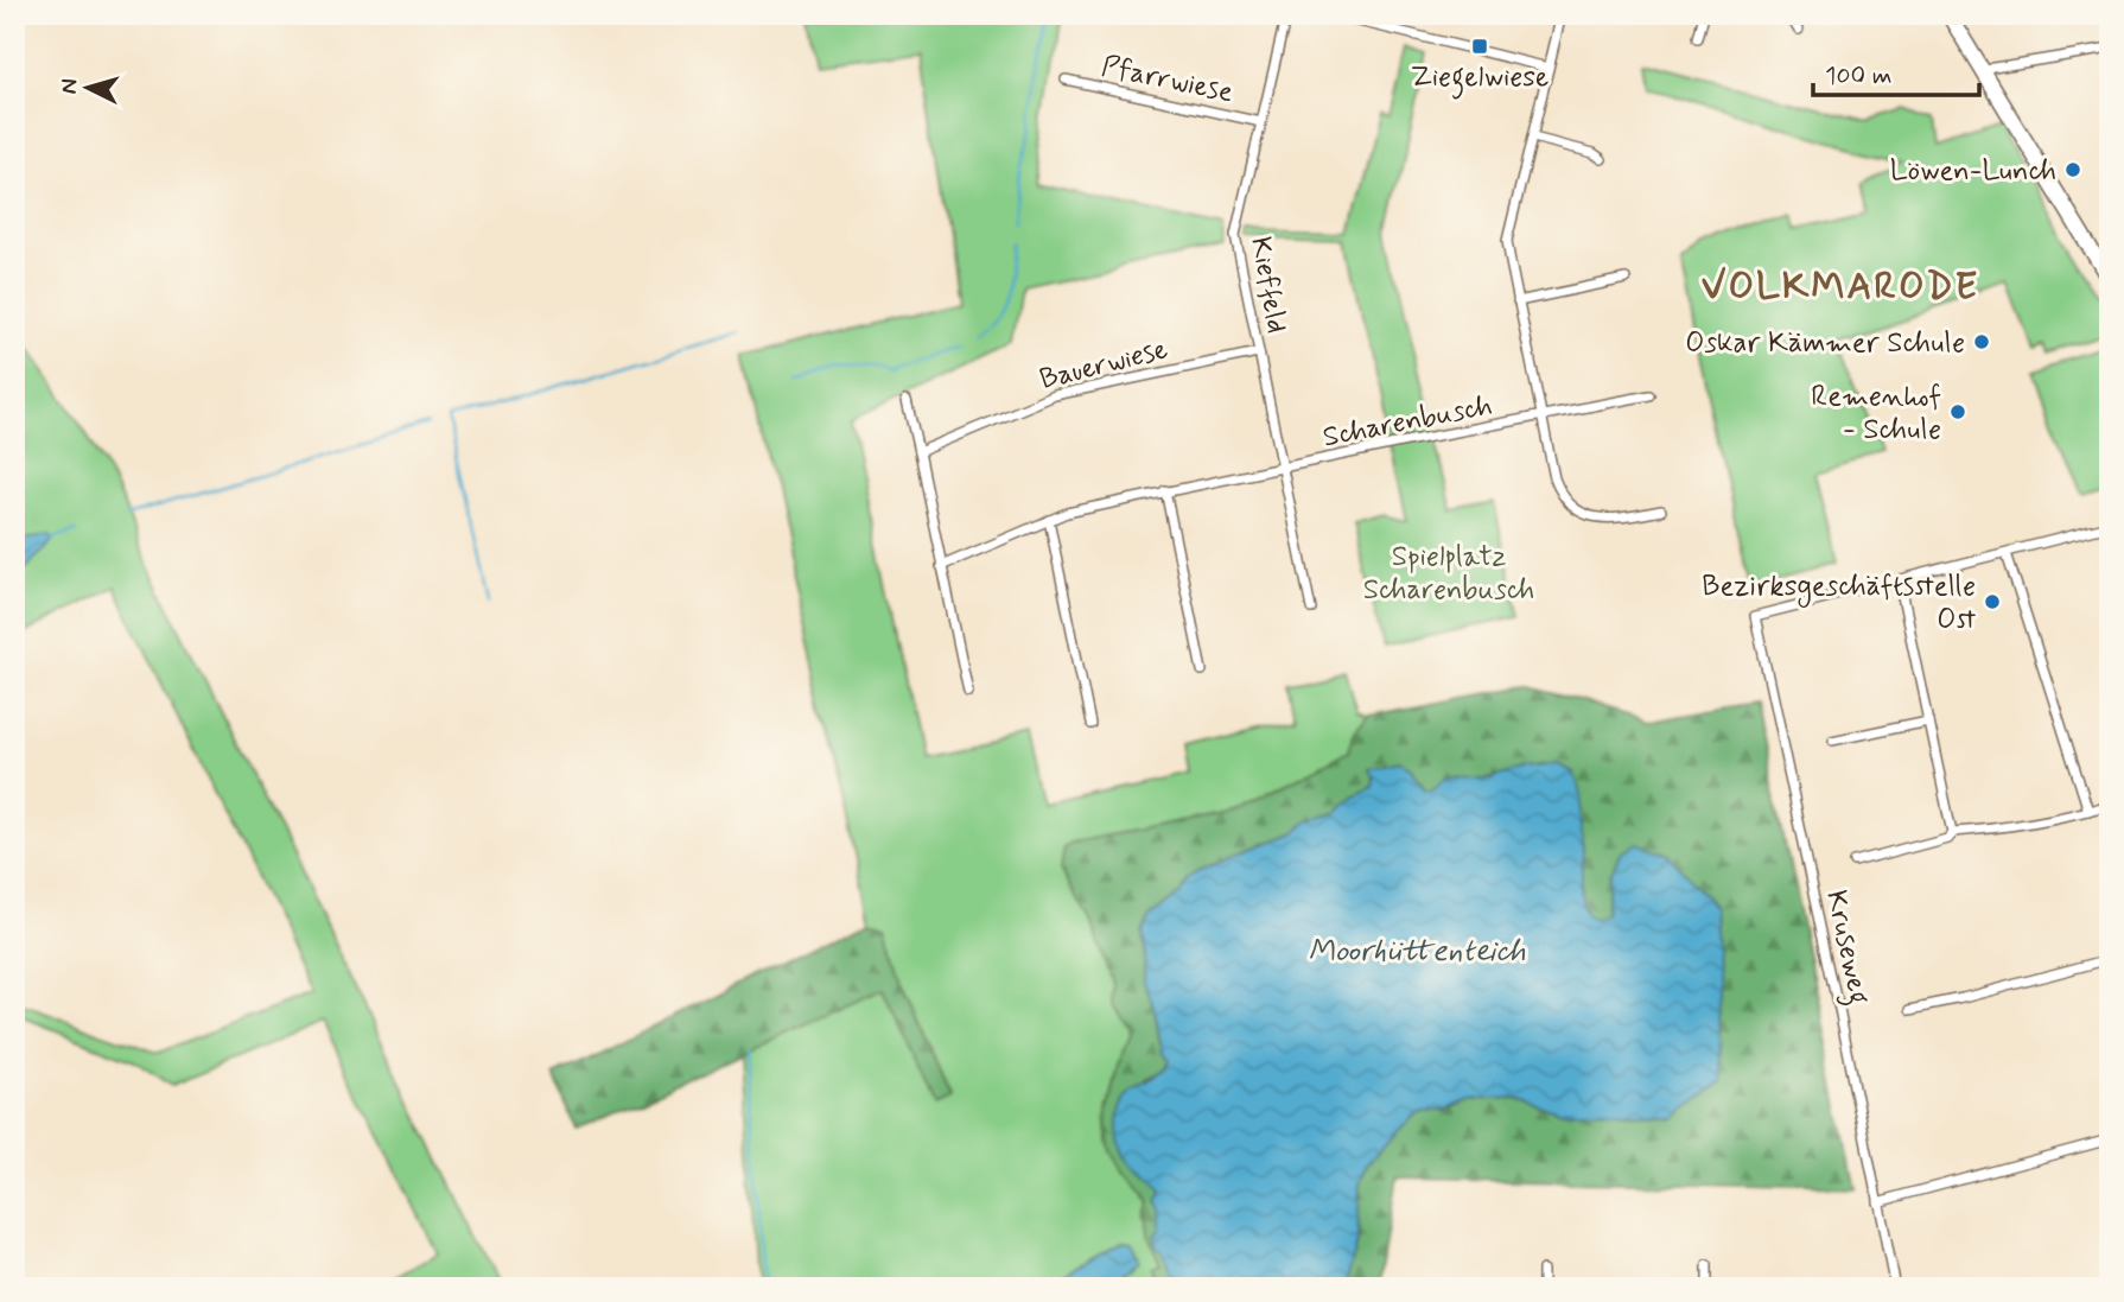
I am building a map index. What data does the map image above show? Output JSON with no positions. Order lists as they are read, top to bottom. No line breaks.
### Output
{"streets":{"street":["Pfarrwiese","Kieffeld","Bauerwiese","Scharenbusch","Kruseweg"]},"crossings":[["Pfarrwiese","Kieffeld"],["Kieffeld","Bauerwiese"],["Kieffeld","Scharenbusch"]],"districts":["VOLKMARODE"],"water":["Moorhüttenteich"],"parks":["Spielplatz Scharenbusch"],"places":{"transit":["Ziegelwiese"],"other":["Löwen-Lunch","Oskar Kämmer Schule","Remenhof - Schule","Bezirksgeschäftsstelle Ost"]},"scale_bar":"100 m","north":"left"}
